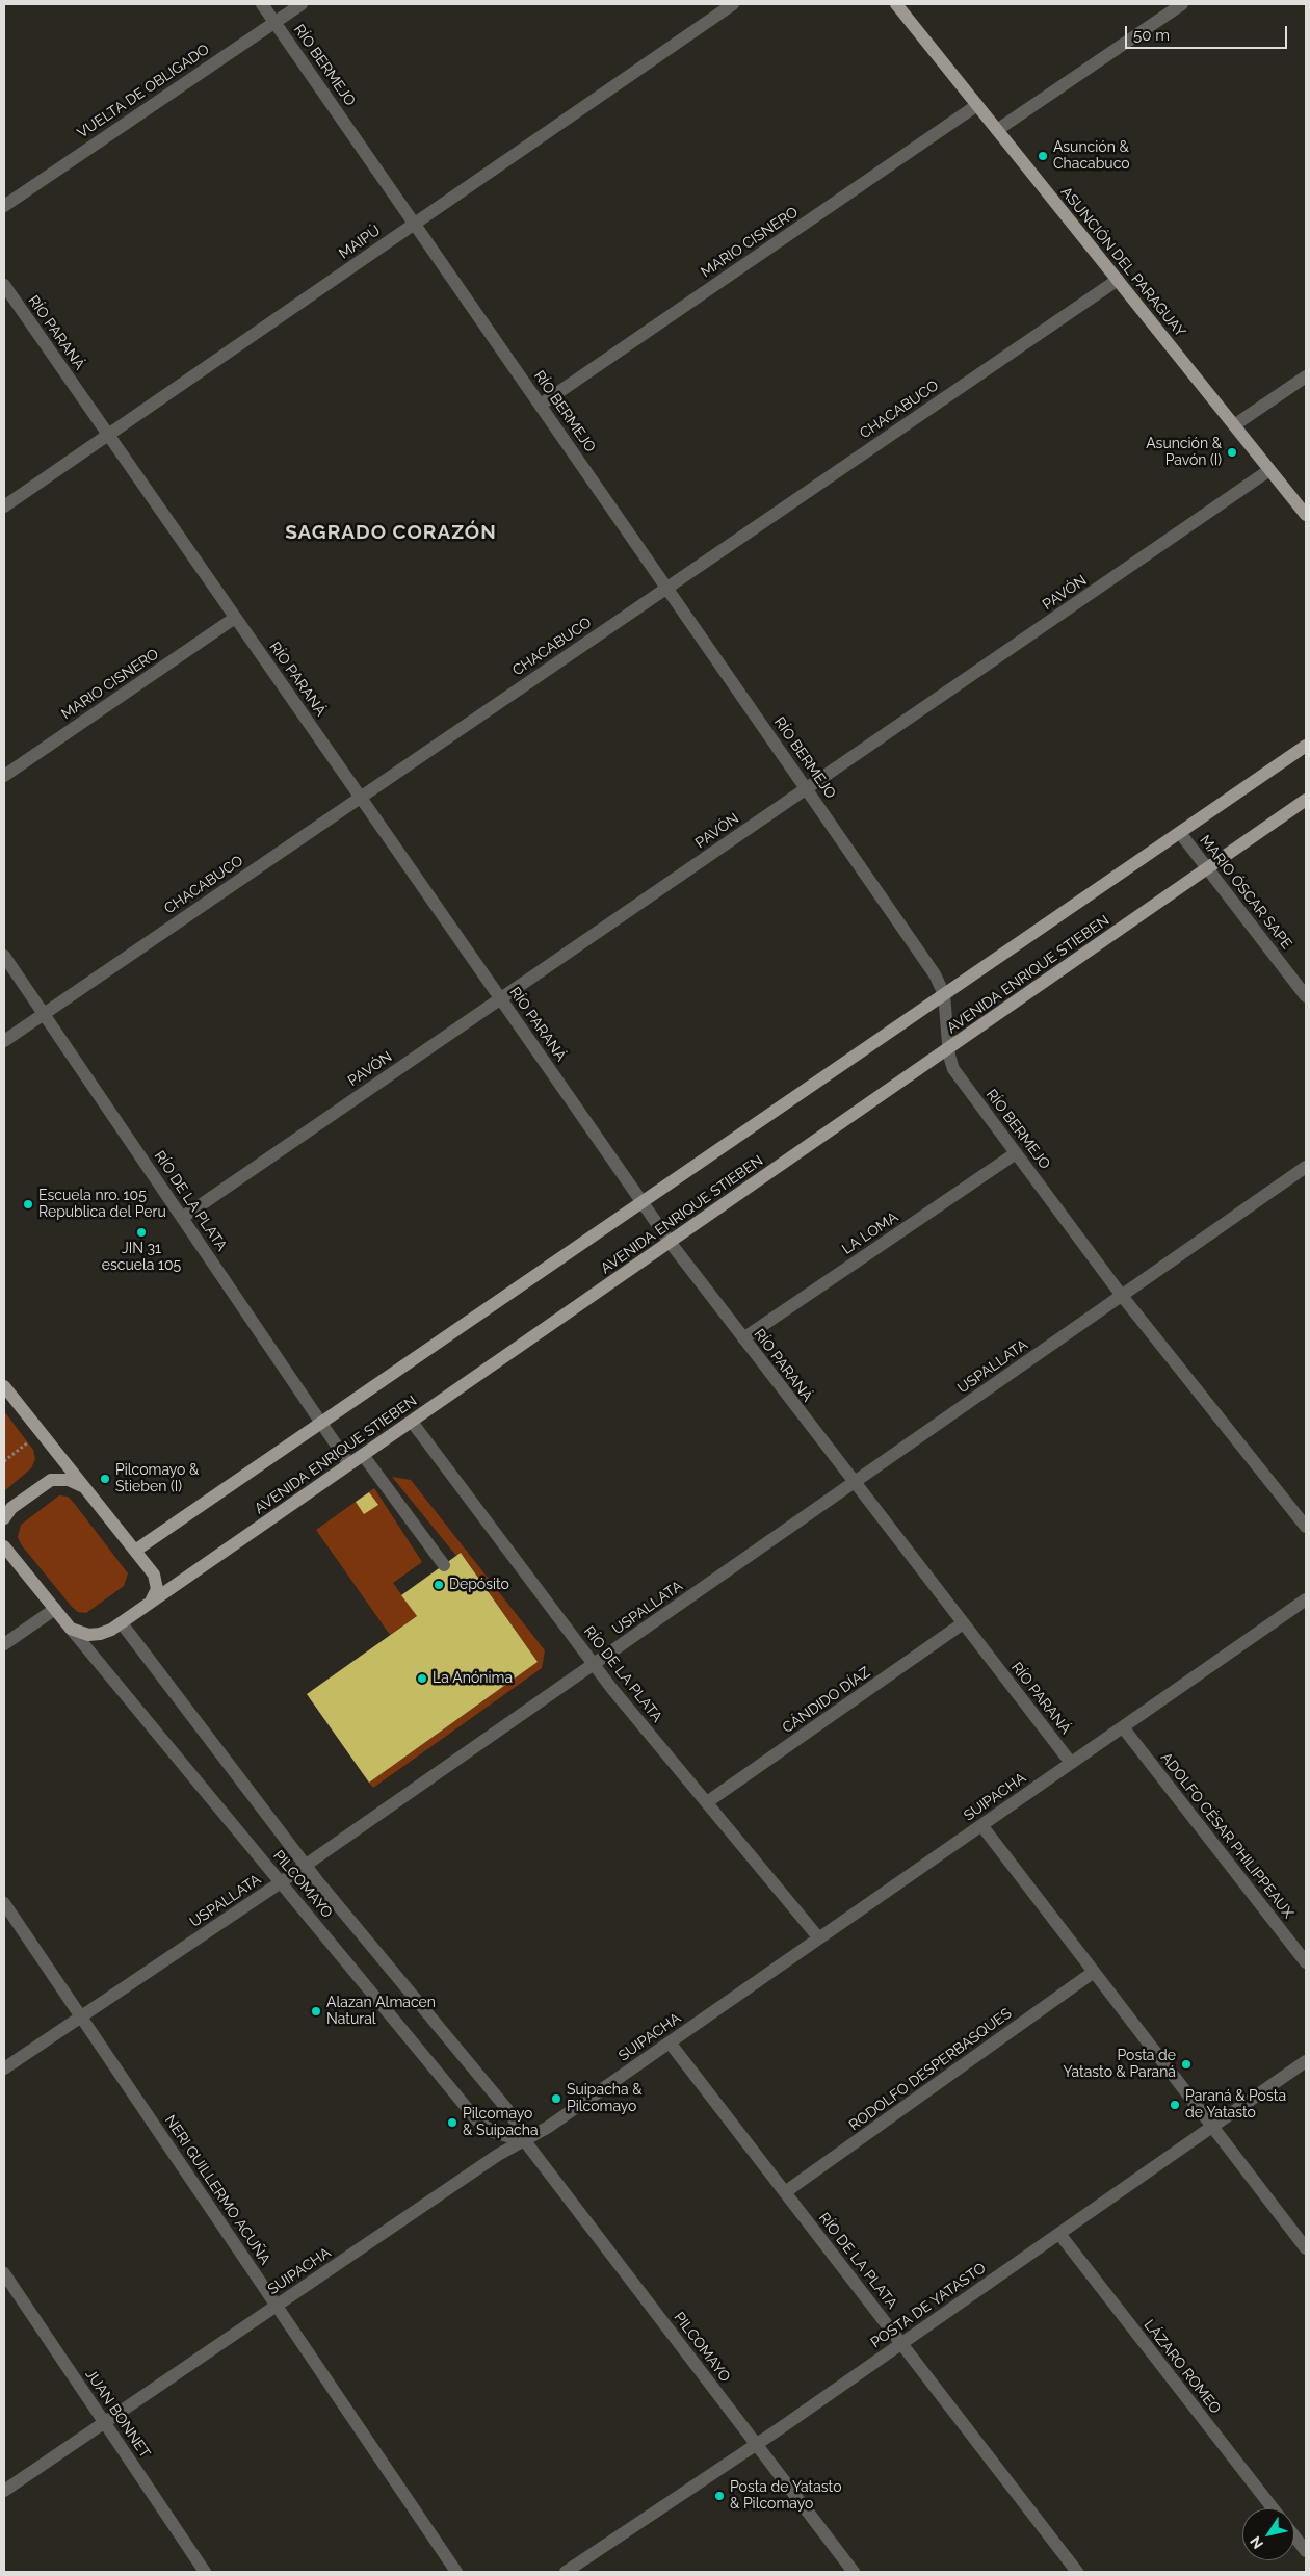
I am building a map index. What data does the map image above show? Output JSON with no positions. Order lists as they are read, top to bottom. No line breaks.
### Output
{"streets":{"main road":["ASUNCIÓN DEL PARAGUAY","AVENIDA ENRIQUE STIEBEN"],"street":["RÍO BERMEJO","VUELTA DE OBLIGADO","MAIPÚ","MARIO CISNERO","RÍO PARANÁ","CHACABUCO","PAVÓN","MARIO ÓSCAR SAPE","RÍO DE LA PLATA","LA LOMA","USPALLATA","CÁNDIDO DÍAZ","SUIPACHA","ADOLFO CÉSAR PHILIPPEAUX","PILCOMAYO","RODOLFO DESPERBASQUES","NERI GUILLERMO ACUÑA","POSTA DE YATASTO","LÁZARO ROMEO","JUAN BONNET"]},"crossings":[["RÍO BERMEJO","VUELTA DE OBLIGADO"],["RÍO BERMEJO","MAIPÚ"],["RÍO BERMEJO","MARIO CISNERO"],["RÍO BERMEJO","CHACABUCO"],["RÍO BERMEJO","PAVÓN"],["RÍO BERMEJO","AVENIDA ENRIQUE STIEBEN"],["RÍO BERMEJO","LA LOMA"],["RÍO BERMEJO","USPALLATA"],["MAIPÚ","RÍO PARANÁ"],["MARIO CISNERO","ASUNCIÓN DEL PARAGUAY"],["MARIO CISNERO","RÍO PARANÁ"],["ASUNCIÓN DEL PARAGUAY","CHACABUCO"],["ASUNCIÓN DEL PARAGUAY","PAVÓN"],["RÍO PARANÁ","CHACABUCO"],["RÍO PARANÁ","PAVÓN"],["RÍO PARANÁ","AVENIDA ENRIQUE STIEBEN"],["RÍO PARANÁ","LA LOMA"],["RÍO PARANÁ","USPALLATA"],["RÍO PARANÁ","CÁNDIDO DÍAZ"],["RÍO PARANÁ","SUIPACHA"],["CHACABUCO","RÍO DE LA PLATA"],["PAVÓN","RÍO DE LA PLATA"],["MARIO ÓSCAR SAPE","AVENIDA ENRIQUE STIEBEN"],["AVENIDA ENRIQUE STIEBEN","RÍO DE LA PLATA"],["AVENIDA ENRIQUE STIEBEN","PILCOMAYO"],["RÍO DE LA PLATA","USPALLATA"],["RÍO DE LA PLATA","CÁNDIDO DÍAZ"],["RÍO DE LA PLATA","SUIPACHA"],["RÍO DE LA PLATA","RODOLFO DESPERBASQUES"],["RÍO DE LA PLATA","POSTA DE YATASTO"],["USPALLATA","PILCOMAYO"],["USPALLATA","NERI GUILLERMO ACUÑA"],["SUIPACHA","ADOLFO CÉSAR PHILIPPEAUX"],["SUIPACHA","PILCOMAYO"],["SUIPACHA","NERI GUILLERMO ACUÑA"],["SUIPACHA","JUAN BONNET"],["PILCOMAYO","POSTA DE YATASTO"],["POSTA DE YATASTO","LÁZARO ROMEO"]],"districts":["SAGRADO CORAZÓN"],"places":["Asunción & Chacabuco","Asunción & Pavón (I)","Escuela nro. 105 Republica del Peru","JIN 31 escuela 105","Pilcomayo & Stieben (I)","Depósito","La Anónima","Alazan Almacen Natural","Posta de Yatasto & Paraná","Suipacha & Pilcomayo","Paraná & Posta de Yatasto","Pilcomayo & Suipacha","Posta de Yatasto & Pilcomayo"],"scale_bar":"50 m","north":"bottom left"}
